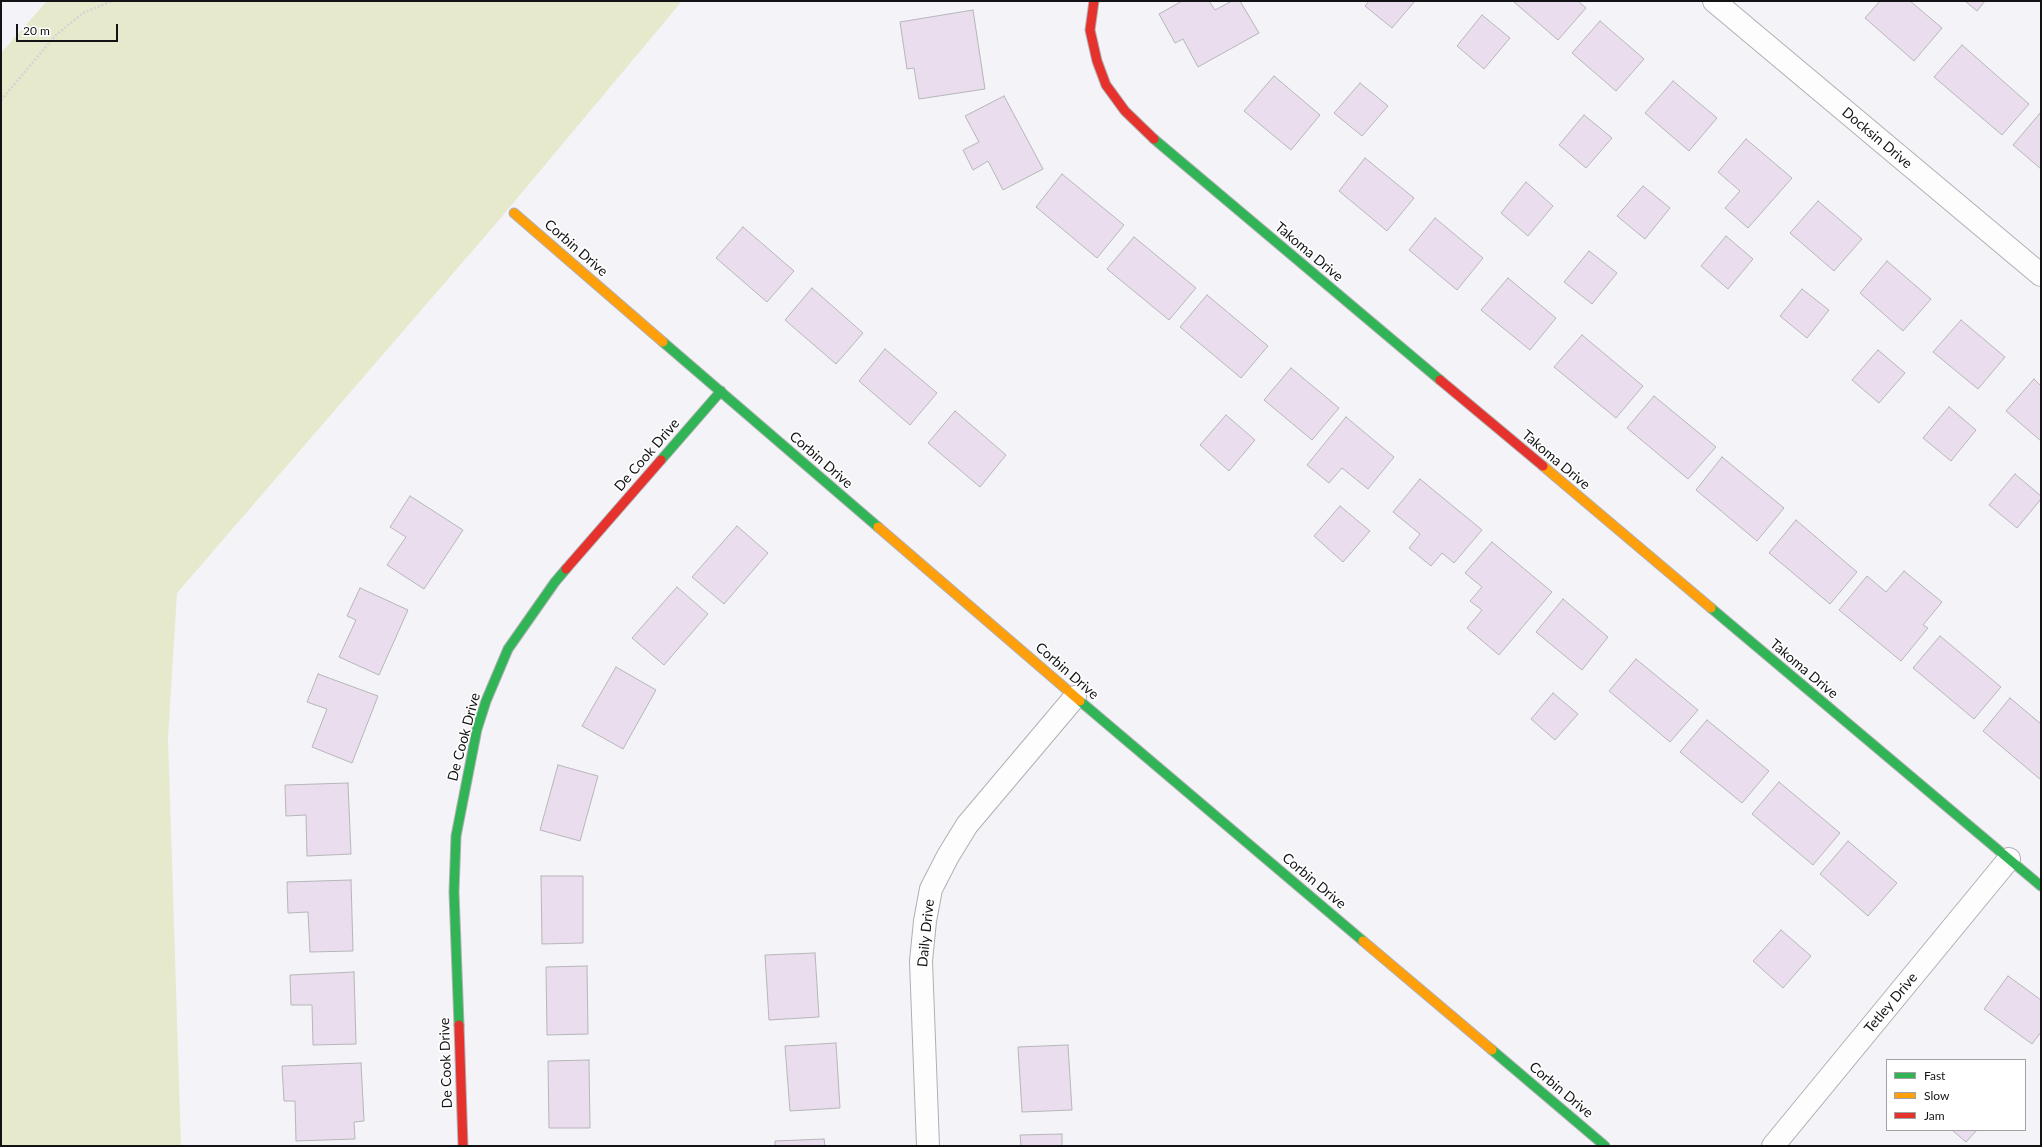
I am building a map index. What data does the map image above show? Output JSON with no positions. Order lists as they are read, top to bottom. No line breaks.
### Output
{"streets":{"street":["Docksin Drive","Corbin Drive","Takoma Drive","De Cook Drive","Daily Drive","Tetley Drive"]},"crossings":[["Corbin Drive","De Cook Drive"],["Corbin Drive","Daily Drive"],["Takoma Drive","Tetley Drive"]],"legend":["Fast","Slow","Jam"],"scale_bar":"20 m"}
